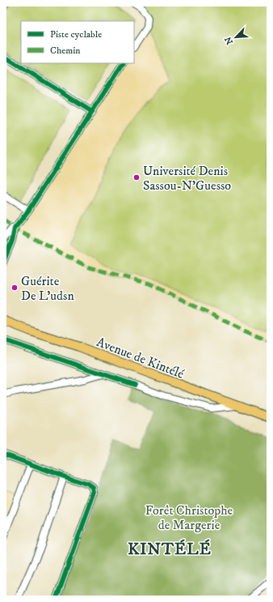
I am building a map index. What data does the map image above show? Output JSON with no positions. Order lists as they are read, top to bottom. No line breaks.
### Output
{"streets":{"main road":["Avenue de Kintélé"]},"districts":["KINTÉLÉ"],"parks":["Forêt Christophe de Margerie"],"places":["Université Denis Sassou-N'Guesso","Guérite De L'udsn"],"legend":["Piste cyclable","Chemin"],"north":"bottom left"}
